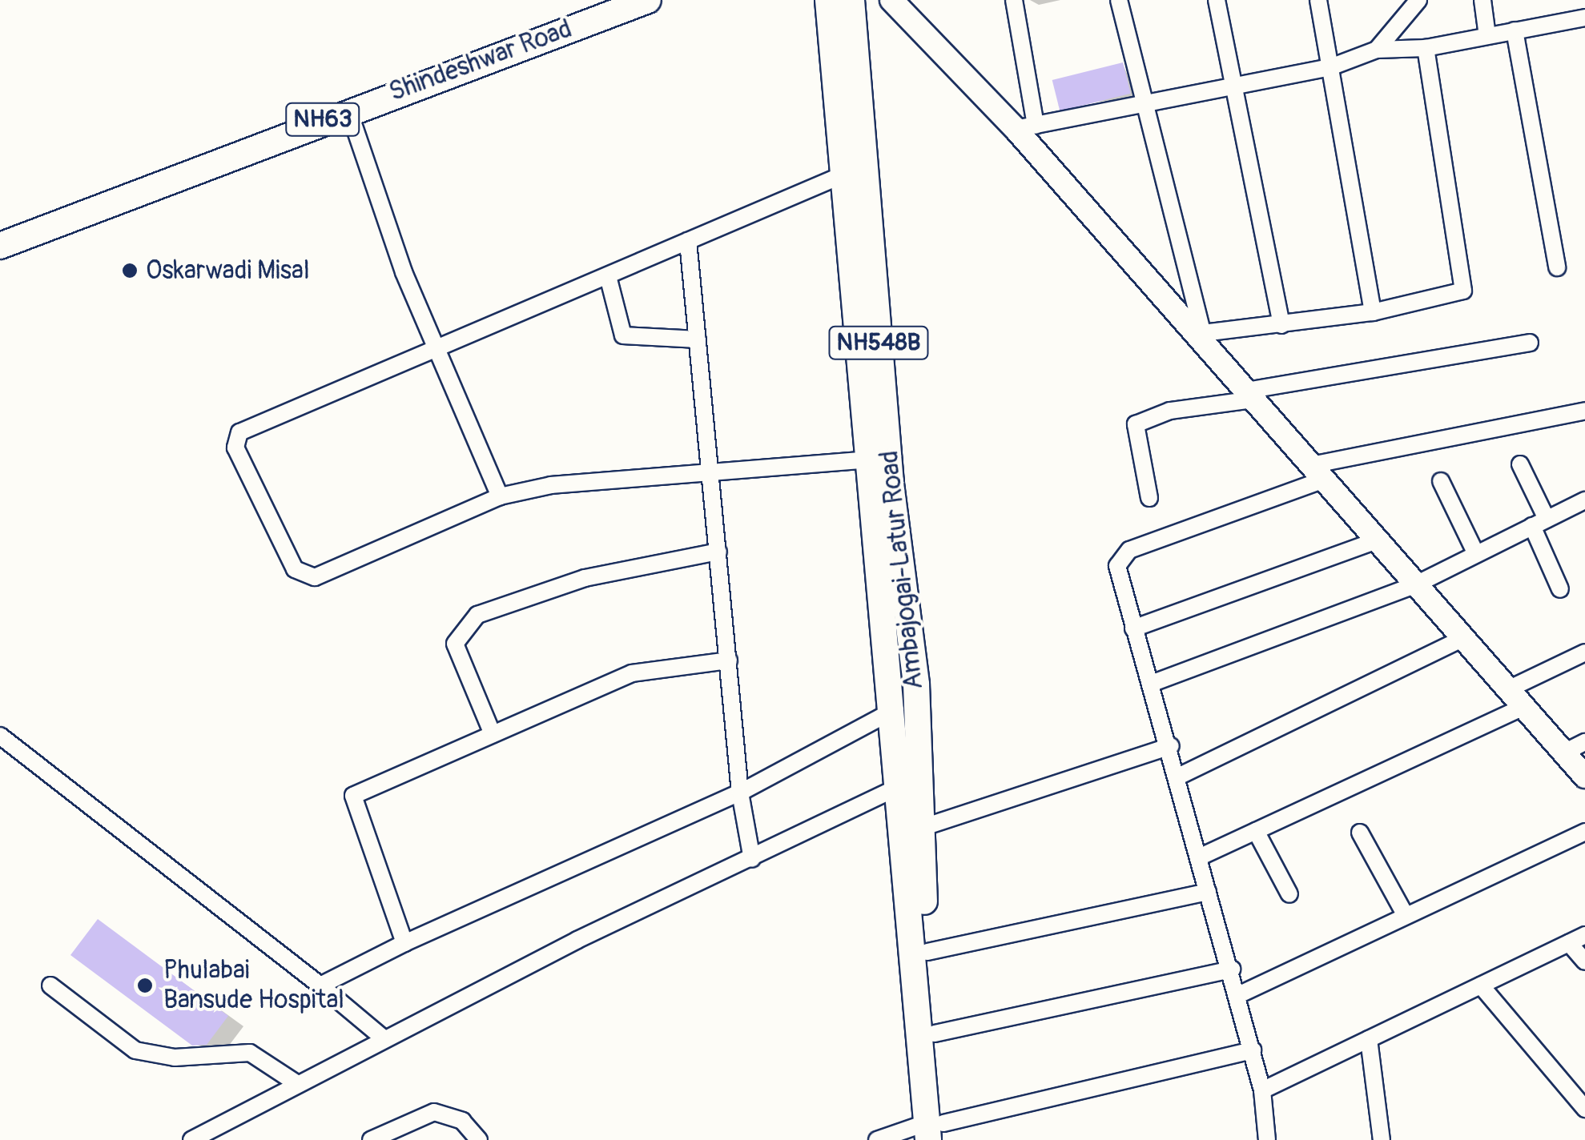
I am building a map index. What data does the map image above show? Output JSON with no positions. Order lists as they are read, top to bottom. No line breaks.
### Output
{"streets":{"highway":["Shindeshwar Road","NH63","NH548B","Ambajogai-Latur Road"]},"crossings":[["NH548B","Ambajogai-Latur Road"]],"places":["Oskarwadi Misal","Phulabai Bansude Hospital"]}
